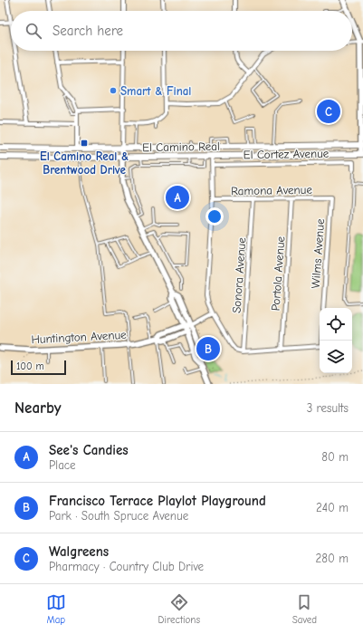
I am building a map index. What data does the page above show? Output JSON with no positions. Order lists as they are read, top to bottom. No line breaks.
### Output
{"streets":{"main road":["El Camino Real"],"street":["El Cortez Avenue","Ramona Avenue","Wilms Avenue","Portola Avenue","Sonora Avenue","Huntington Avenue"]},"crossings":[["Ramona Avenue","Wilms Avenue"],["Ramona Avenue","Portola Avenue"],["Ramona Avenue","Sonora Avenue"]],"places":{"other":["Smart & Final"],"transit":["El Camino Real & Brentwood Drive"]},"scale_bar":"100 m","page":{"search":"Search here","pins":["C","A","B"],"scale":"100 m","heading":["Nearby","3 results"],"list":[{"mark":"A","name":"See's Candies","note":"Place","value":"80 m"},{"mark":"B","name":"Francisco Terrace Playlot Playground","note":"Park · South Spruce Avenue","value":"240 m"},{"mark":"C","name":"Walgreens","note":"Pharmacy · Country Club Drive","value":"280 m"}],"nav":["Map","Directions","Saved"]}}
